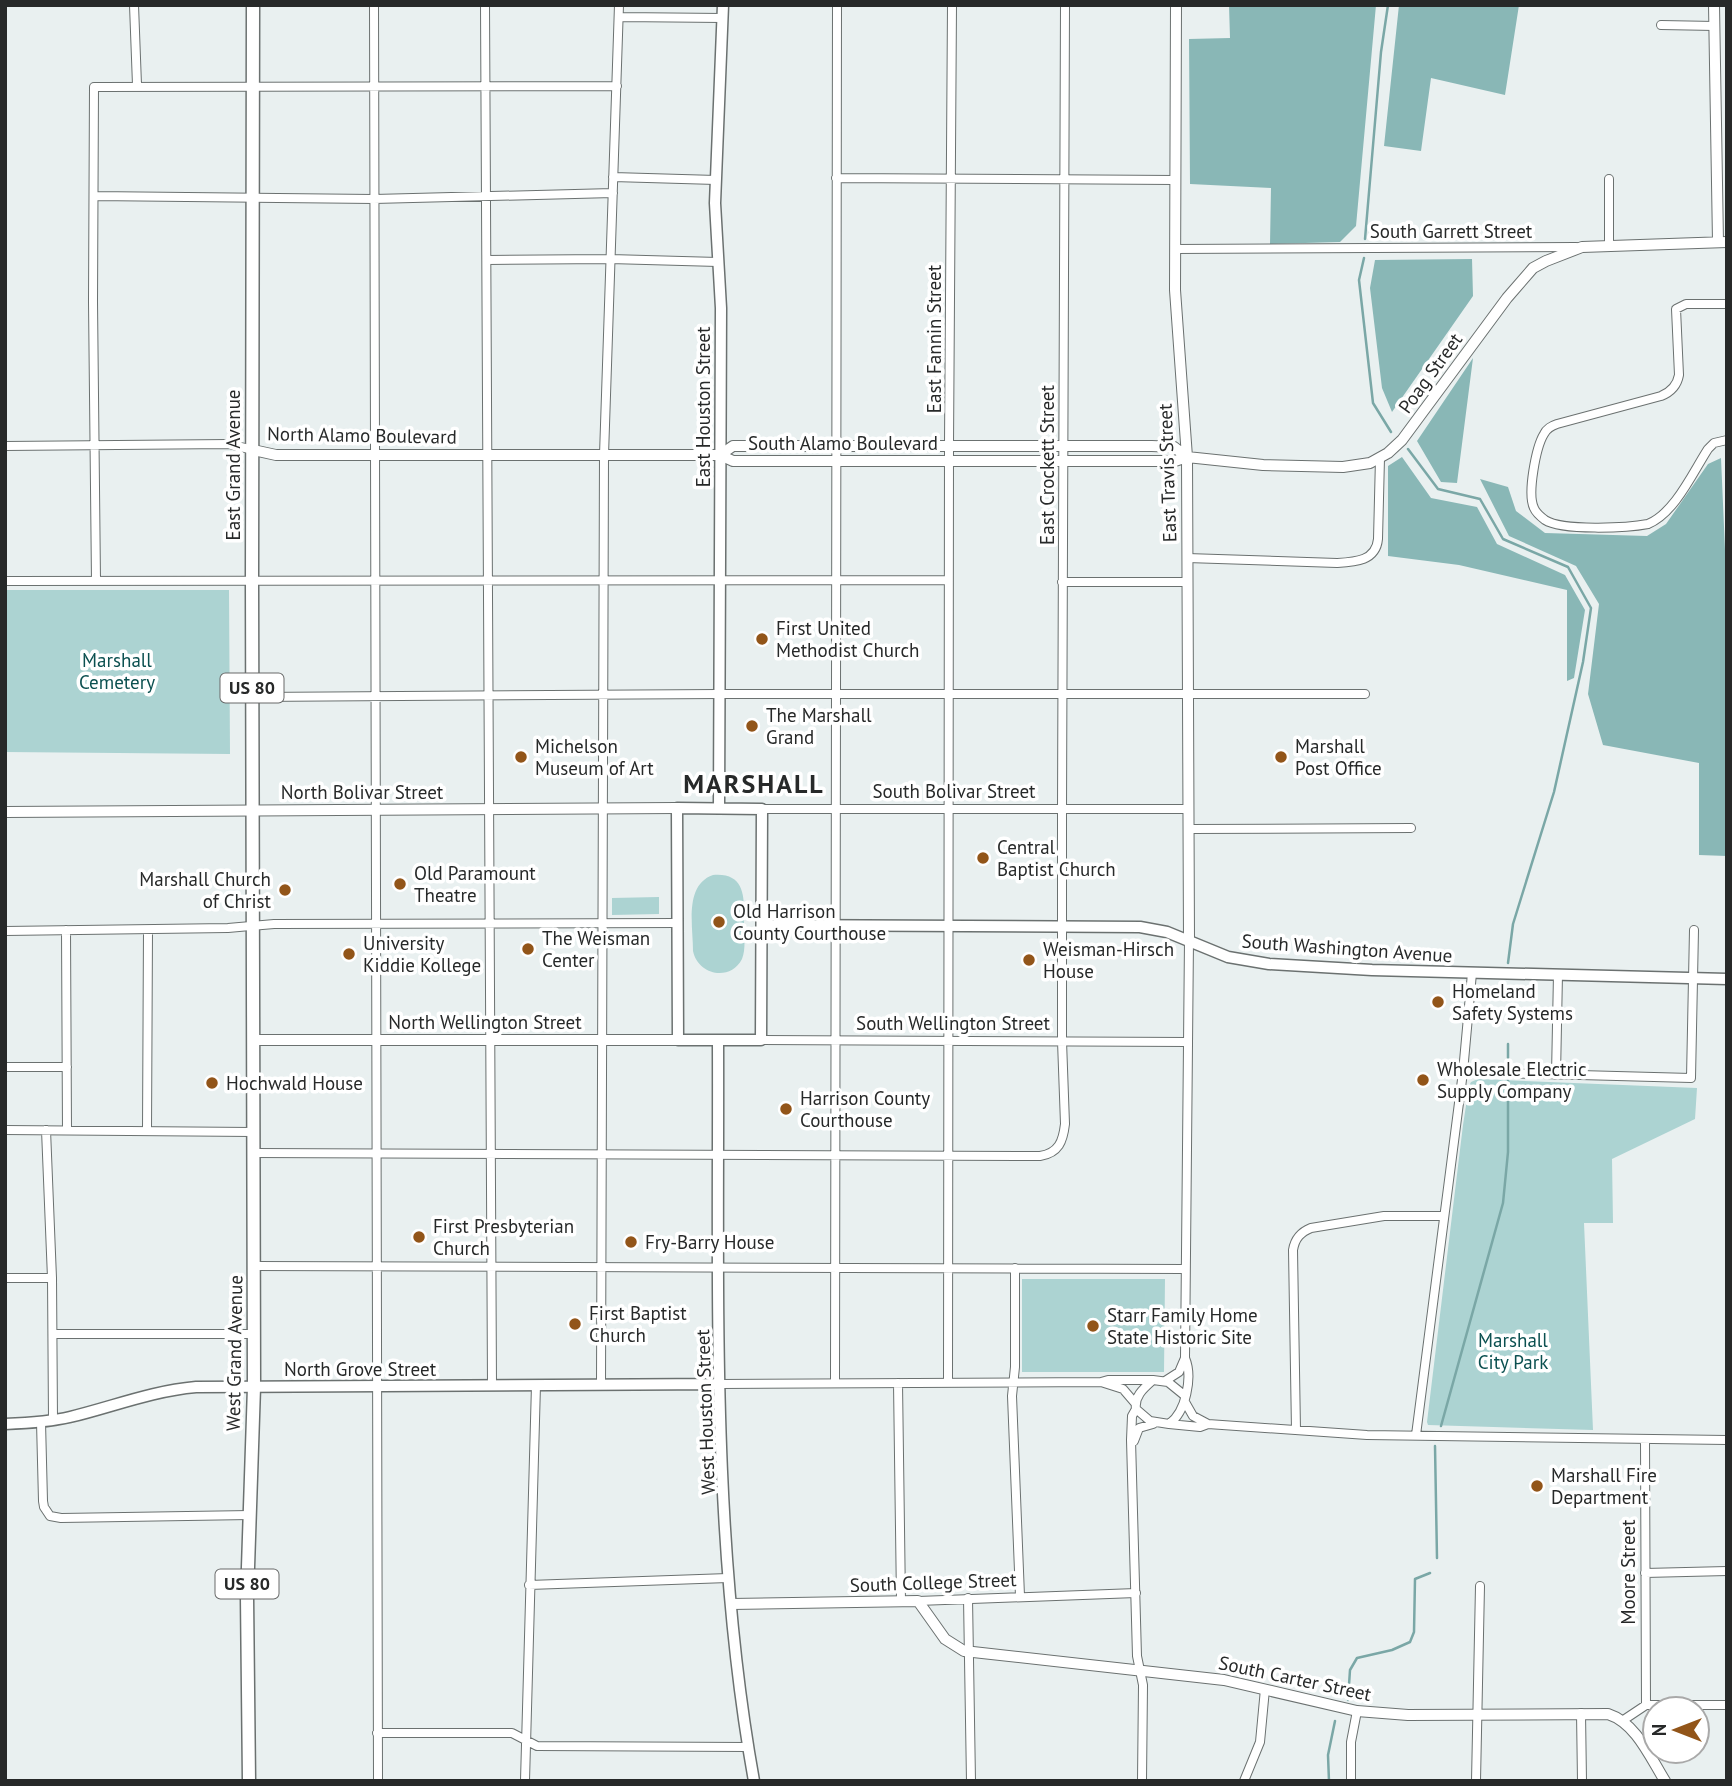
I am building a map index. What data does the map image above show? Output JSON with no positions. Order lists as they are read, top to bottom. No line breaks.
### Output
{"streets":{"highway":["East Grand Avenue","US 80","West Grand Avenue"],"main road":["East Houston Street","South Bolivar Street","North Bolivar Street","South Washington Avenue","North Wellington Street","South Wellington Street","North Grove Street","West Houston Street"],"street":["South Garrett Street","East Fannin Street","Poag Street","North Alamo Boulevard","South Alamo Boulevard","East Crockett Street","East Travis Street","Moore Street","South College Street","South Carter Street"]},"crossings":[["South Garrett Street","Poag Street"],["South Garrett Street","East Travis Street"],["East Fannin Street","South Alamo Boulevard"],["East Fannin Street","East Crockett Street"],["East Fannin Street","South Bolivar Street"],["East Fannin Street","South Washington Avenue"],["East Fannin Street","South Wellington Street"],["Poag Street","South Alamo Boulevard"],["East Houston Street","North Alamo Boulevard"],["East Houston Street","South Alamo Boulevard"],["East Houston Street","South Bolivar Street"],["East Houston Street","North Bolivar Street"],["North Alamo Boulevard","South Alamo Boulevard"],["North Alamo Boulevard","East Grand Avenue"],["South Alamo Boulevard","East Crockett Street"],["South Alamo Boulevard","East Travis Street"],["East Grand Avenue","North Bolivar Street"],["East Grand Avenue","West Grand Avenue"],["East Crockett Street","South Bolivar Street"],["East Crockett Street","South Washington Avenue"],["East Crockett Street","South Wellington Street"],["East Travis Street","South Bolivar Street"],["East Travis Street","South Washington Avenue"],["South Bolivar Street","North Bolivar Street"],["North Wellington Street","South Wellington Street"],["North Wellington Street","West Grand Avenue"],["North Wellington Street","West Houston Street"],["South Wellington Street","West Houston Street"],["West Grand Avenue","North Grove Street"],["North Grove Street","West Houston Street"],["West Houston Street","South College Street"],["South College Street","South Carter Street"]],"districts":["MARSHALL"],"parks":["Marshall Cemetery","Marshall City Park"],"places":["First United Methodist Church","The Marshall Grand","Michelson Museum of Art","Marshall Post Office","Central Baptist Church","Old Paramount Theatre","Marshall Church of Christ","Old Harrison County Courthouse","The Weisman Center","University Kiddie Kollege","Weisman-Hirsch House","Homeland Safety Systems","Wholesale Electric Supply Company","Hochwald House","Harrison County Courthouse","First Presbyterian Church","Fry-Barry House","First Baptist Church","Starr Family Home State Historic Site","Marshall Fire Department"],"north":"left"}
